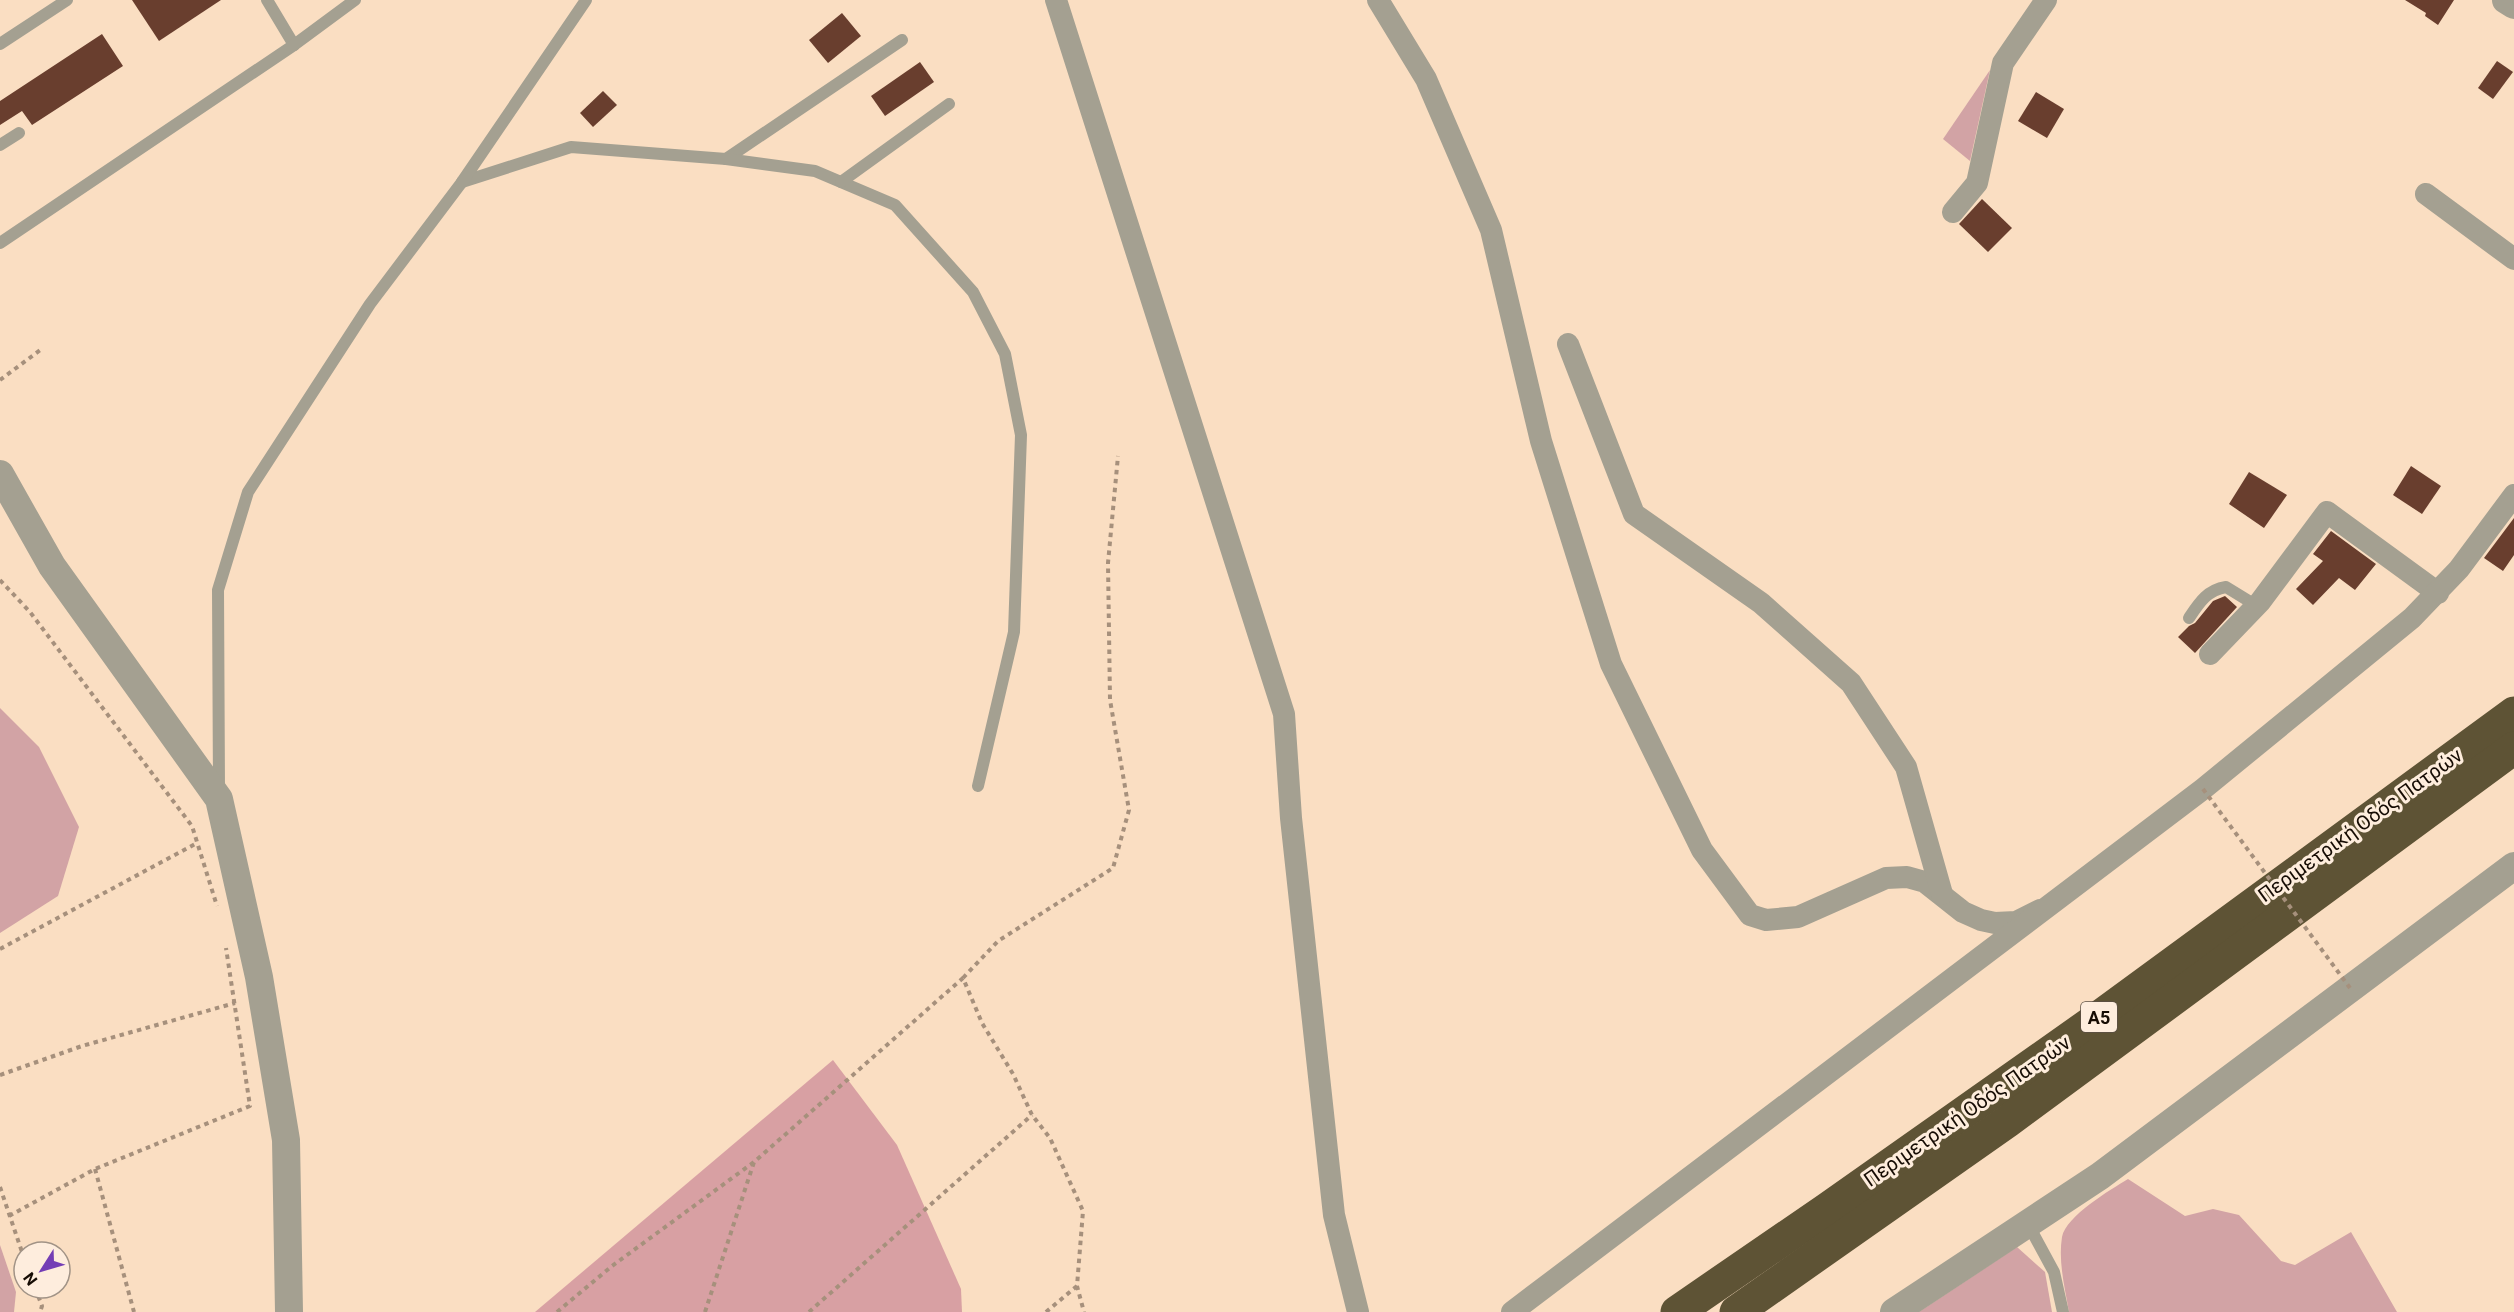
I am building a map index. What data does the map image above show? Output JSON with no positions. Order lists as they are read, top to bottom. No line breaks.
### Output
{"streets":{"highway":["Περιμετρική Οδός Πατρών","Α5"]},"north":"bottom left"}
